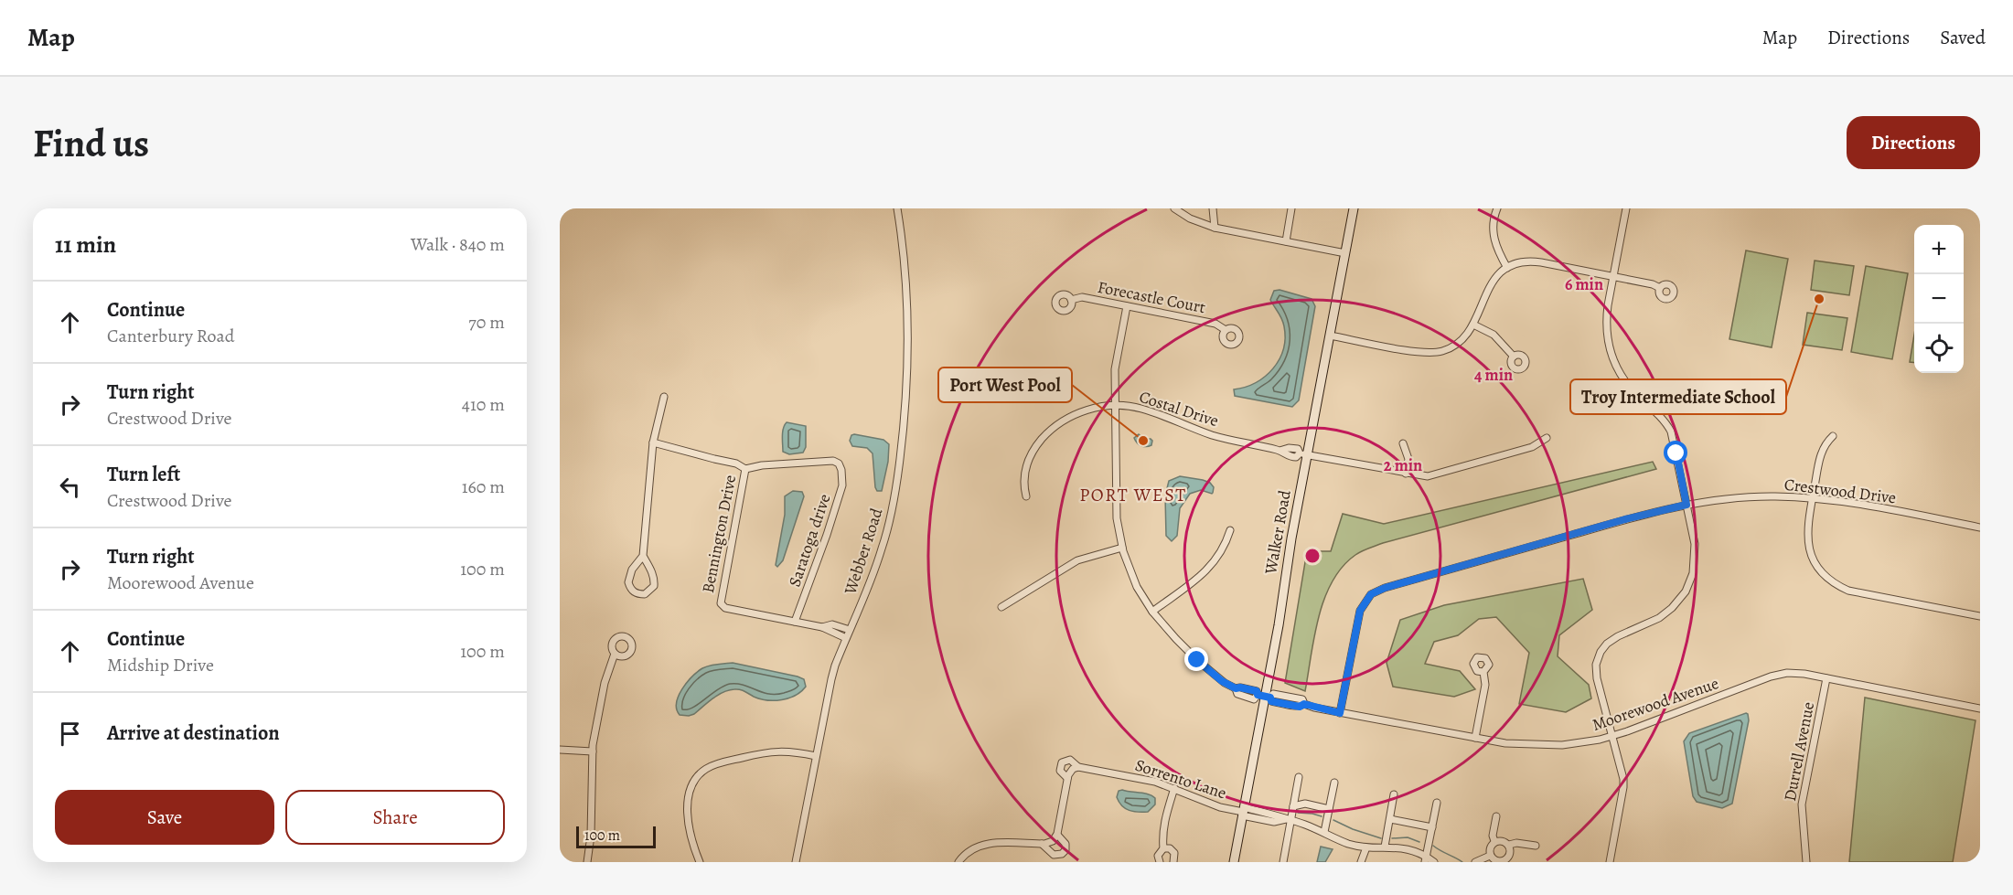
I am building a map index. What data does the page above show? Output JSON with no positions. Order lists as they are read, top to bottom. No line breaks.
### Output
{"streets":{"street":["Forecastle Court","Costal Drive","Crestwood Drive","Walker Road","Bennington Drive","Saratoga drive","Webber Road","Moorewood Avenue","Durrell Avenue","Sorrento Lane"]},"crossings":[["Costal Drive","Walker Road"],["Crestwood Drive","Moorewood Avenue"],["Walker Road","Moorewood Avenue"],["Walker Road","Sorrento Lane"],["Bennington Drive","Saratoga drive"],["Moorewood Avenue","Durrell Avenue"]],"districts":["PORT WEST"],"places":["Troy Intermediate School","Port West Pool"],"scale_bar":"100 m","page":{"header":"Map","nav":["Map","Directions","Saved"],"buttons":["Directions",["Save","Share"]],"title":"Find us","heading":["11 min","Walk · 840 m"],"map_buttons":["+","−"],"list":[["Continue","Canterbury Road","70 m"],["Turn right","Crestwood Drive","410 m"],["Turn left","Crestwood Drive","160 m"],["Turn right","Moorewood Avenue","100 m"],["Continue","Midship Drive","100 m"],"Arrive at destination"],"scale":"100 m"},"rings":["6 min","4 min","2 min"]}
